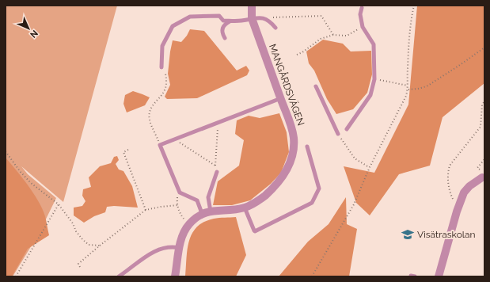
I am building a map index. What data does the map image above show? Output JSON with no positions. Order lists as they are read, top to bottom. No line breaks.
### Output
{"streets":{"street":["MANGÅRDSVÄGEN"]},"places":{"school or university":["Visätraskolan"]},"north":"bottom right"}
